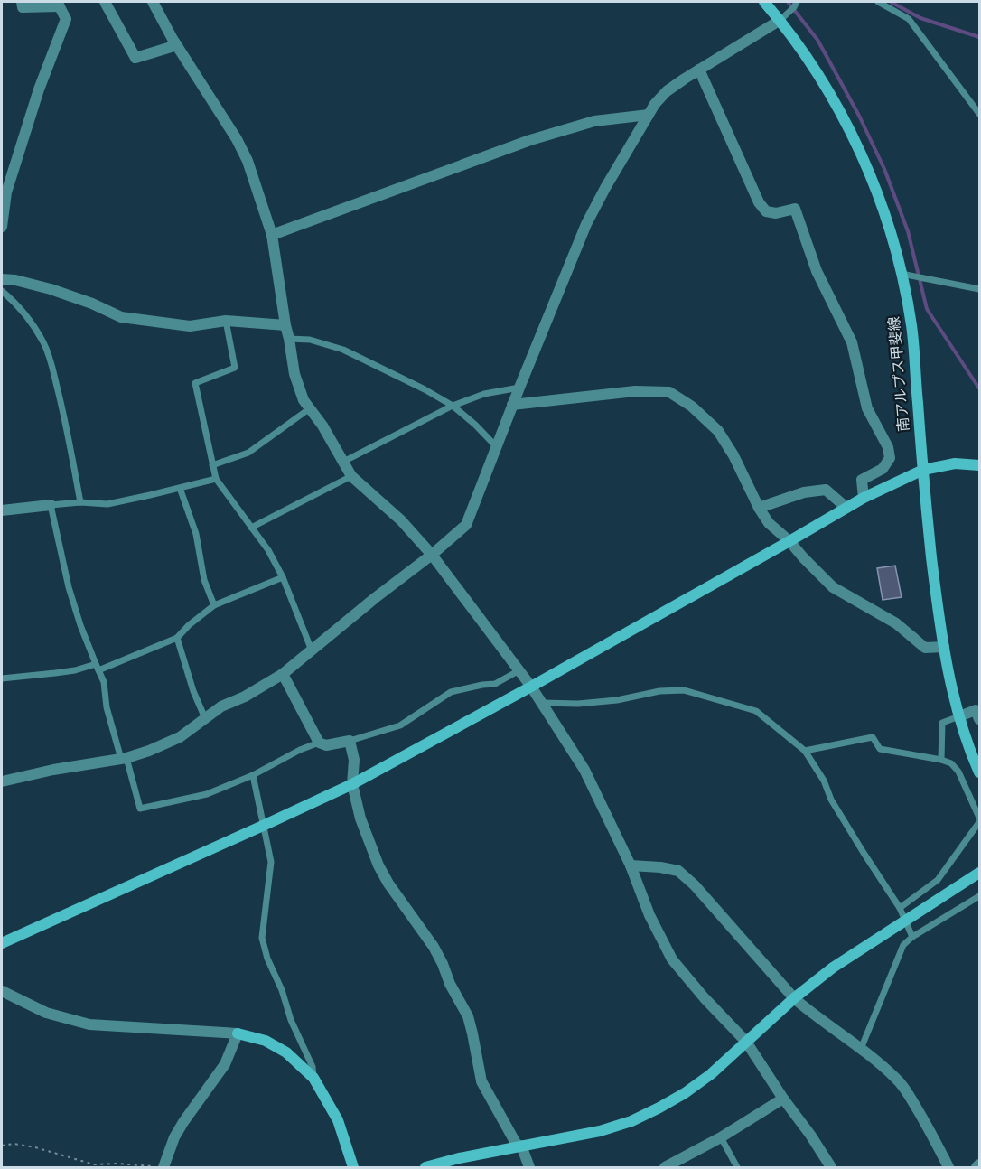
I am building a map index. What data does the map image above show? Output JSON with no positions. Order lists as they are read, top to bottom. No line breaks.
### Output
{"streets":{"street":["南アルプス甲斐線"]}}
